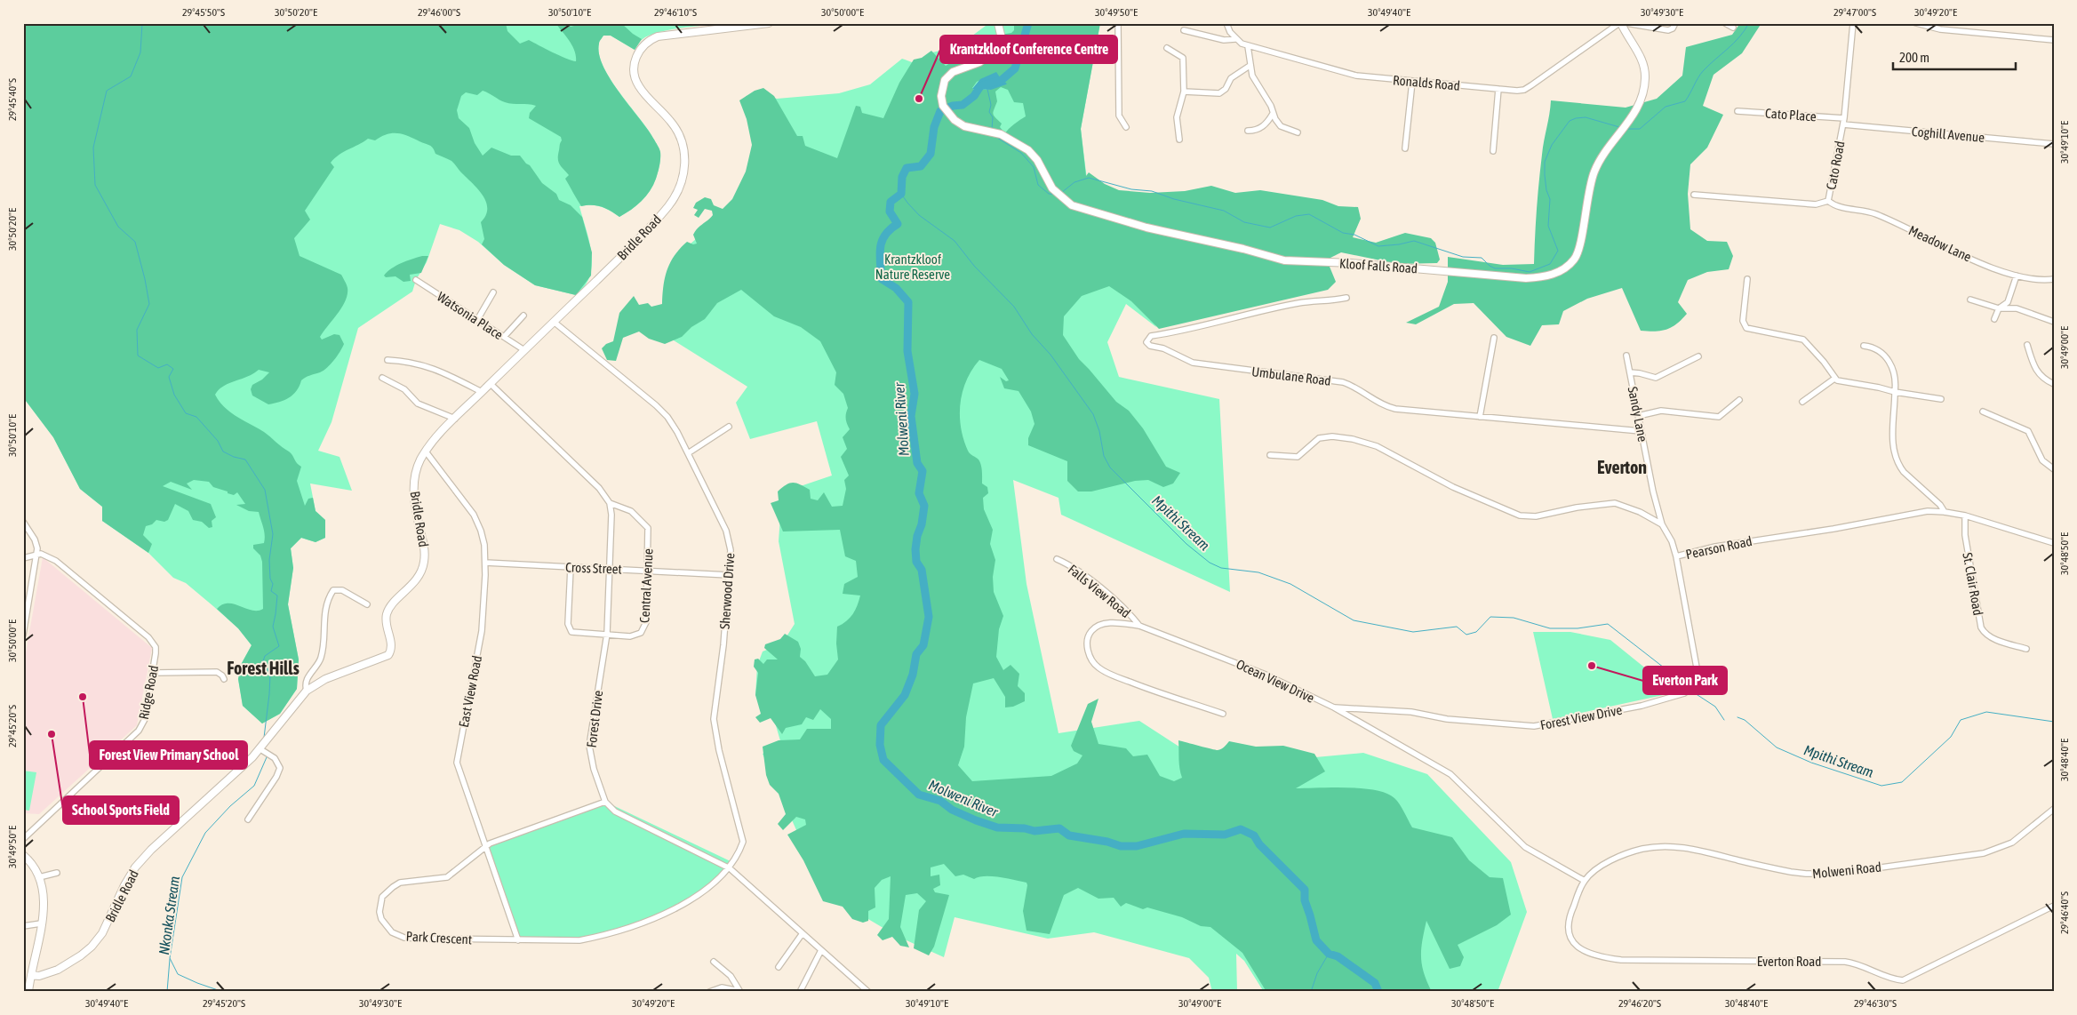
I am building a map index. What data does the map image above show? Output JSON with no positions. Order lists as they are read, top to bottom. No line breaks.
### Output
{"streets":{"main road":["Bridle Road","Kloof Falls Road"],"street":["Ronalds Road","Cato Place","Coghill Avenue","Cato Road","Meadow Lane","Watsonia Place","Umbulane Road","Sandy Lane","Pearson Road","Cross Street","St. Clair Road","Central Avenue","Sherwood Drive","Falls View Road","Ocean View Drive","East View Road","Ridge Road","Forest View Drive","Forest Drive","Molweni Road","Park Crescent","Everton Road"]},"crossings":[["Ronalds Road","Kloof Falls Road"],["Cato Place","Cato Road"],["Coghill Avenue","Cato Road"],["Cato Road","Meadow Lane"],["Bridle Road","Watsonia Place"],["Bridle Road","Sherwood Drive"],["Bridle Road","East View Road"],["Umbulane Road","Sandy Lane"],["Sandy Lane","Pearson Road"],["Pearson Road","St. Clair Road"],["Pearson Road","Forest View Drive"],["Cross Street","Central Avenue"],["Cross Street","Sherwood Drive"],["Cross Street","East View Road"],["Cross Street","Forest Drive"],["Central Avenue","Forest Drive"],["Sherwood Drive","Park Crescent"],["Falls View Road","Ocean View Drive"],["Ocean View Drive","Forest View Drive"],["Ocean View Drive","Molweni Road"],["Ocean View Drive","Everton Road"],["East View Road","Park Crescent"],["Forest Drive","Park Crescent"],["Molweni Road","Everton Road"]],"districts":["Everton","Forest Hills"],"water":["Molweni River","Mpithi Stream","Nkonka Stream"],"parks":["Krantzkloof Nature Reserve"],"places":["Krantzkloof Conference Centre","Everton Park","Forest View Primary School","School Sports Field"],"scale_bar":"200 m","coordinates":["29°45'50\"S","30°50'20\"E","29°46'00\"S","30°50'10\"E","29°46'10\"S","30°50'00\"E","30°49'50\"E","30°49'40\"E","30°49'30\"E","29°47'00\"S","30°49'20\"E","29°45'40\"S","30°49'10\"E","30°49'00\"E","30°48'50\"E","29°45'20\"S","30°48'40\"E","29°46'40\"S","29°46'20\"S","29°46'30\"S"]}
